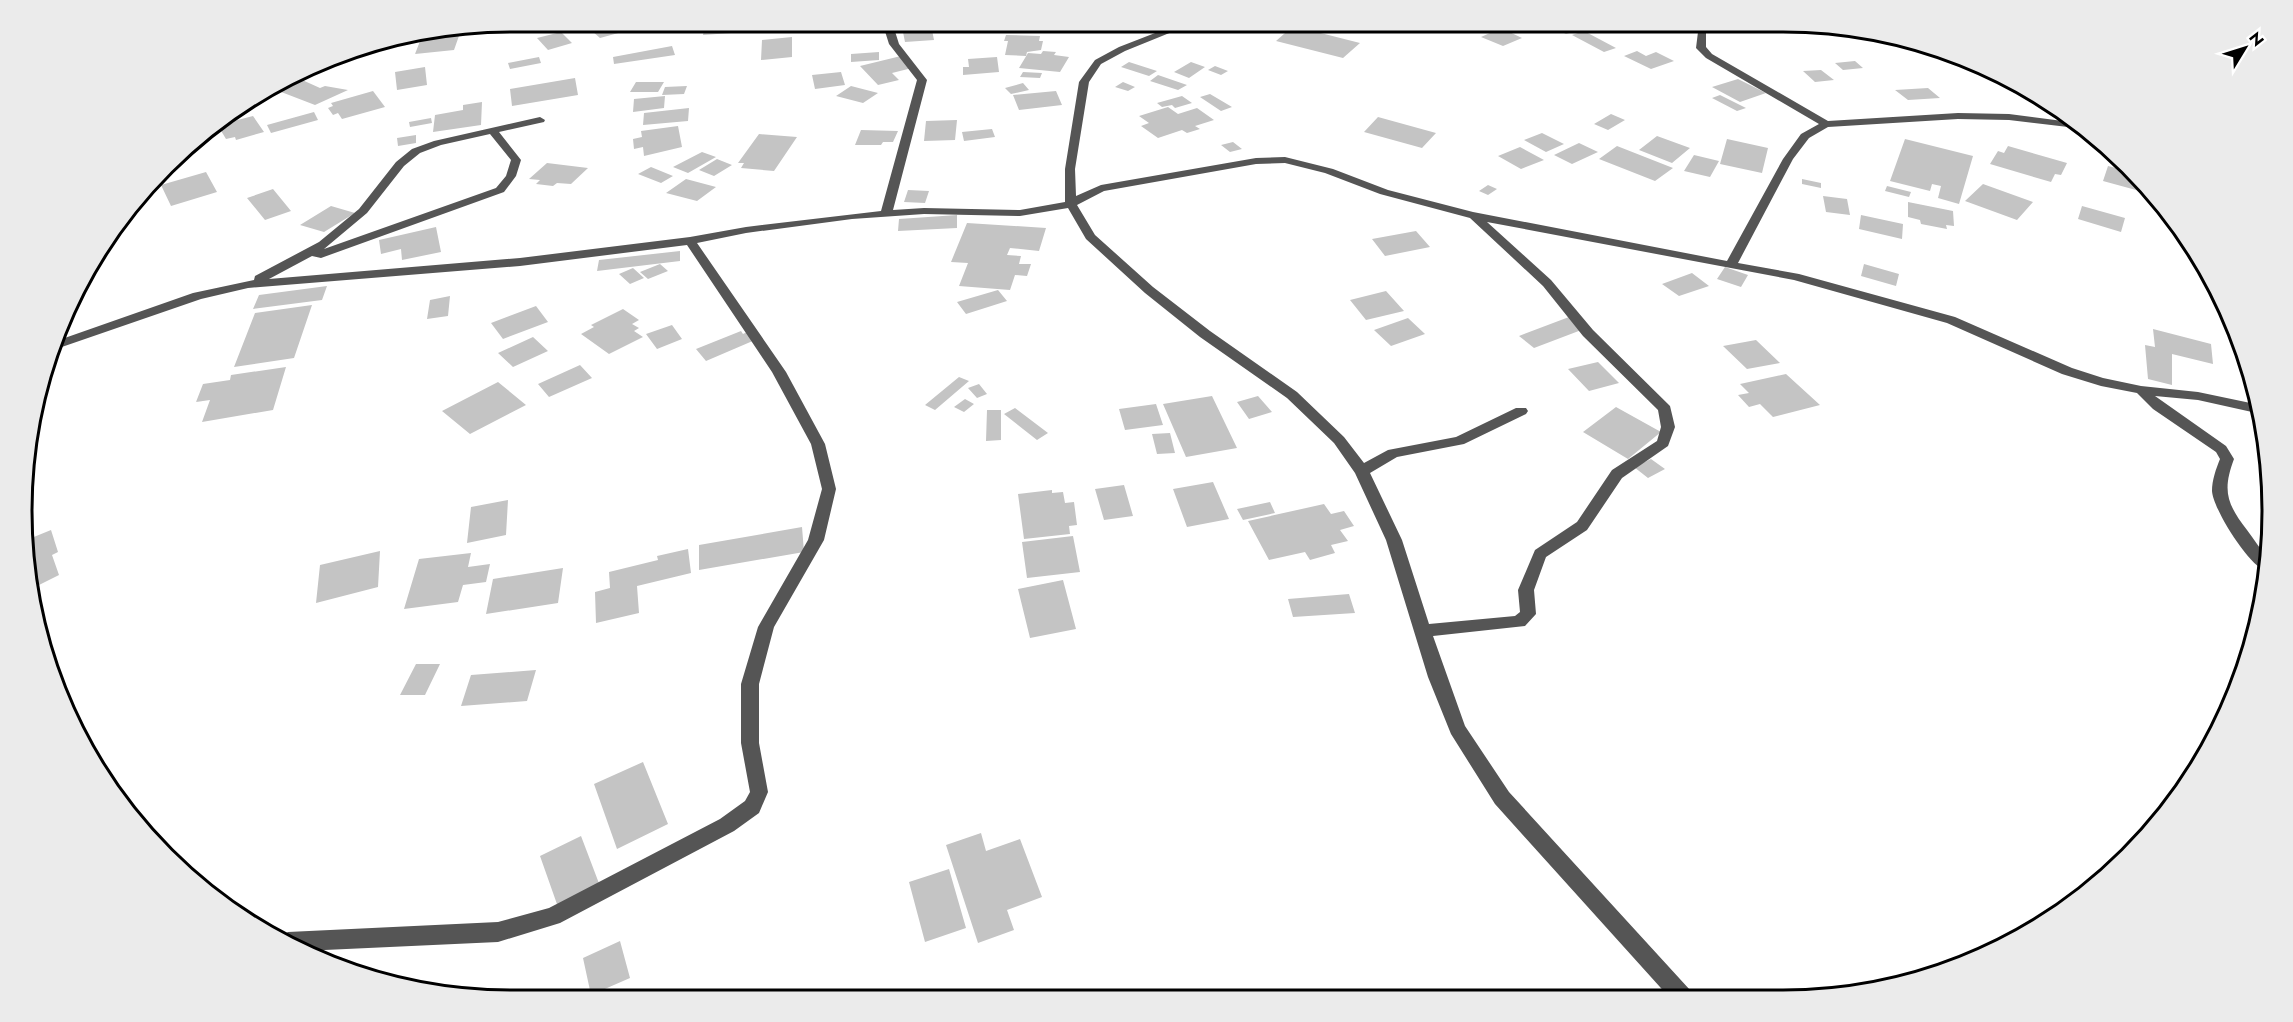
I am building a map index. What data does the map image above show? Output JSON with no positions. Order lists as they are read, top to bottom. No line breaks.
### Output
{"north":"top right"}
